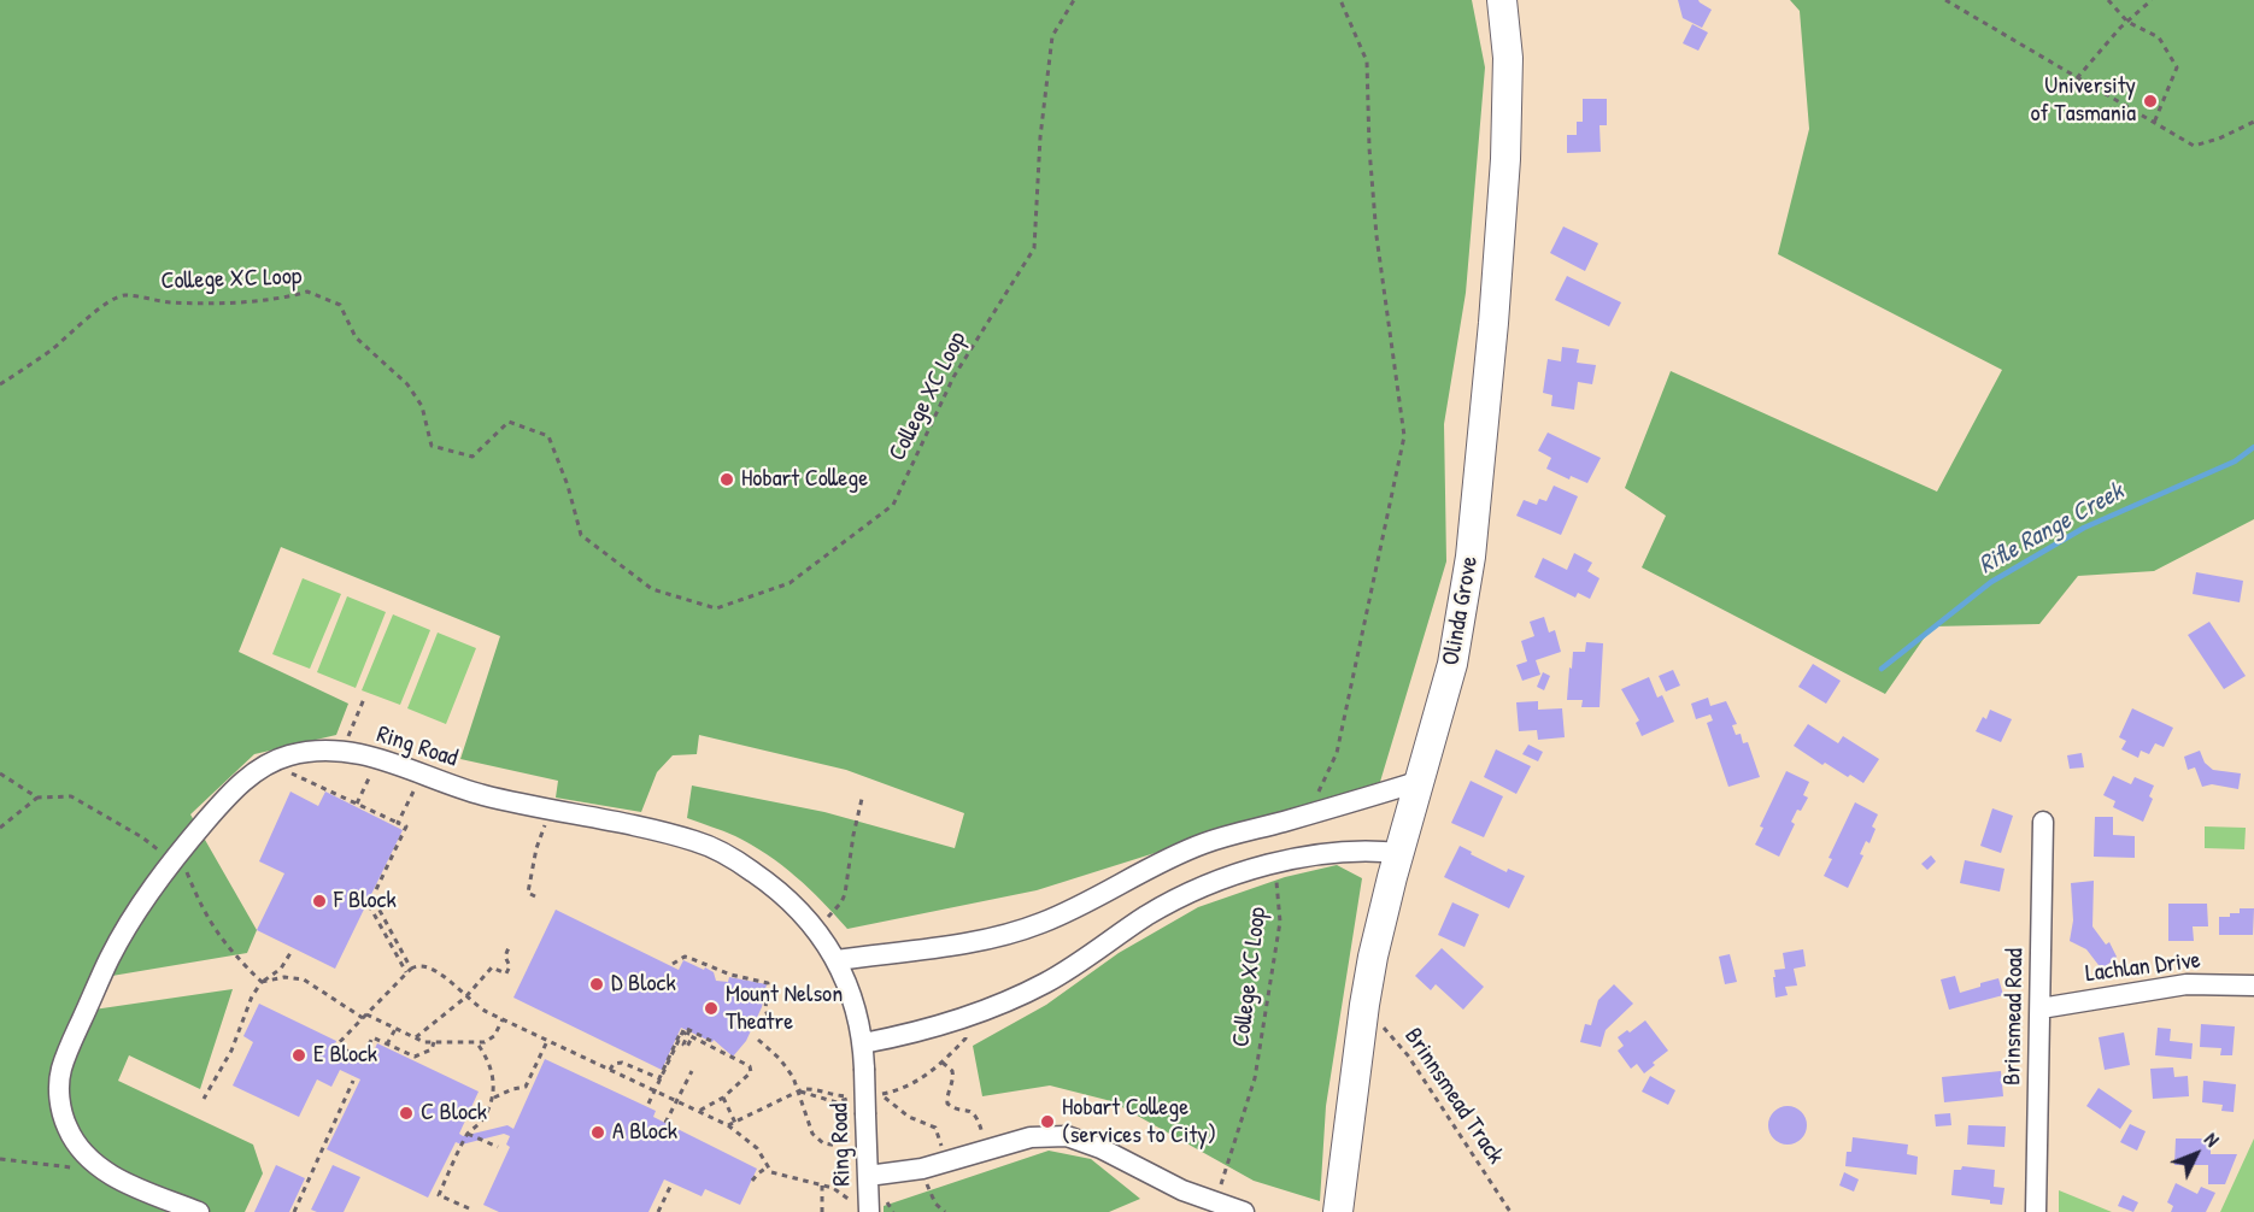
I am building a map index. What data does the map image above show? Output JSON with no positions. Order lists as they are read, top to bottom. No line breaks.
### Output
{"streets":{"main road":["Olinda Grove"],"street":["Ring Road","Lachlan Drive","Brinsmead Road"],"path":["College XC Loop","Brinnsmead Track"]},"crossings":[["Olinda Grove","Brinnsmead Track"],["Lachlan Drive","Brinsmead Road"]],"water":["Rifle Range Creek"],"places":["University of Tasmania","Hobart College","F Block","D Block","Mount Nelson Theatre","E Block","C Block","Hobart College (services to City)","A Block"],"north":"top right"}
